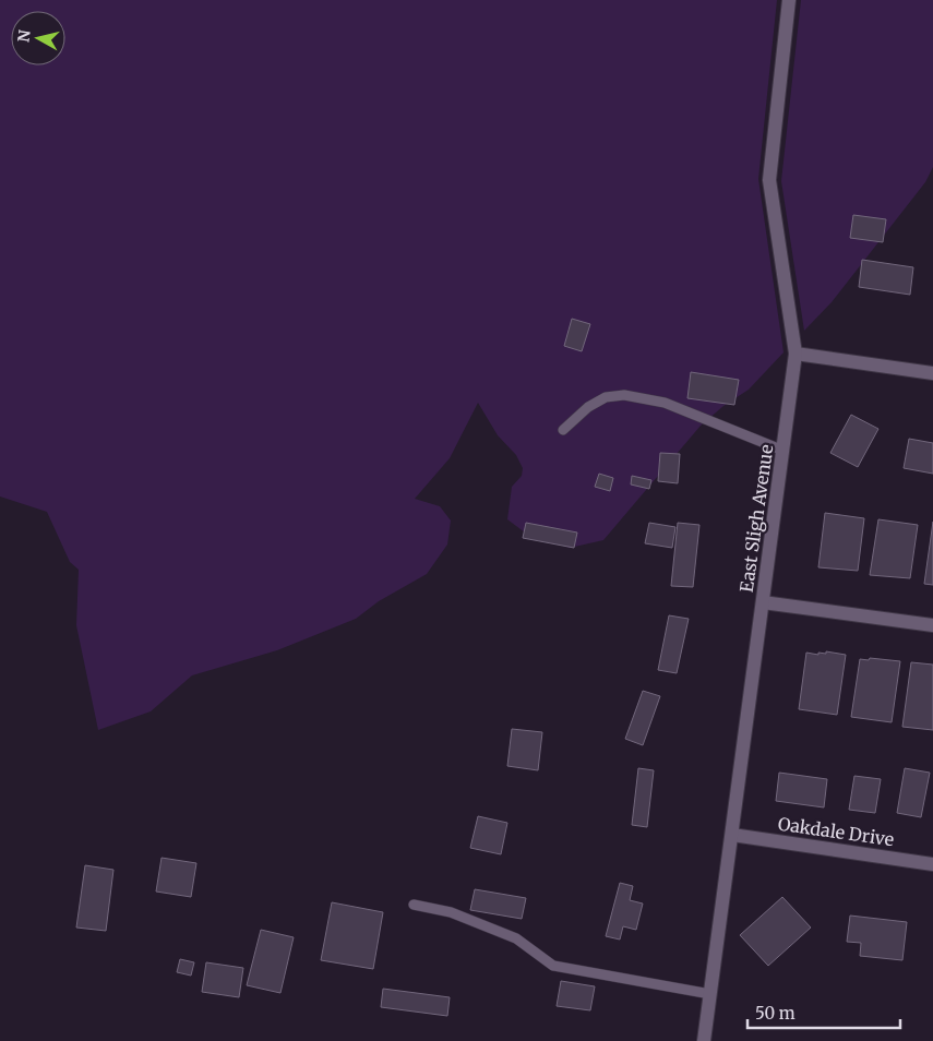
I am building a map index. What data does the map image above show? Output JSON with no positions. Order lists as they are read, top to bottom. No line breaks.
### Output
{"streets":{"street":["East Sligh Avenue","Oakdale Drive"]},"crossings":[["East Sligh Avenue","Oakdale Drive"]],"scale_bar":"50 m","north":"left"}
